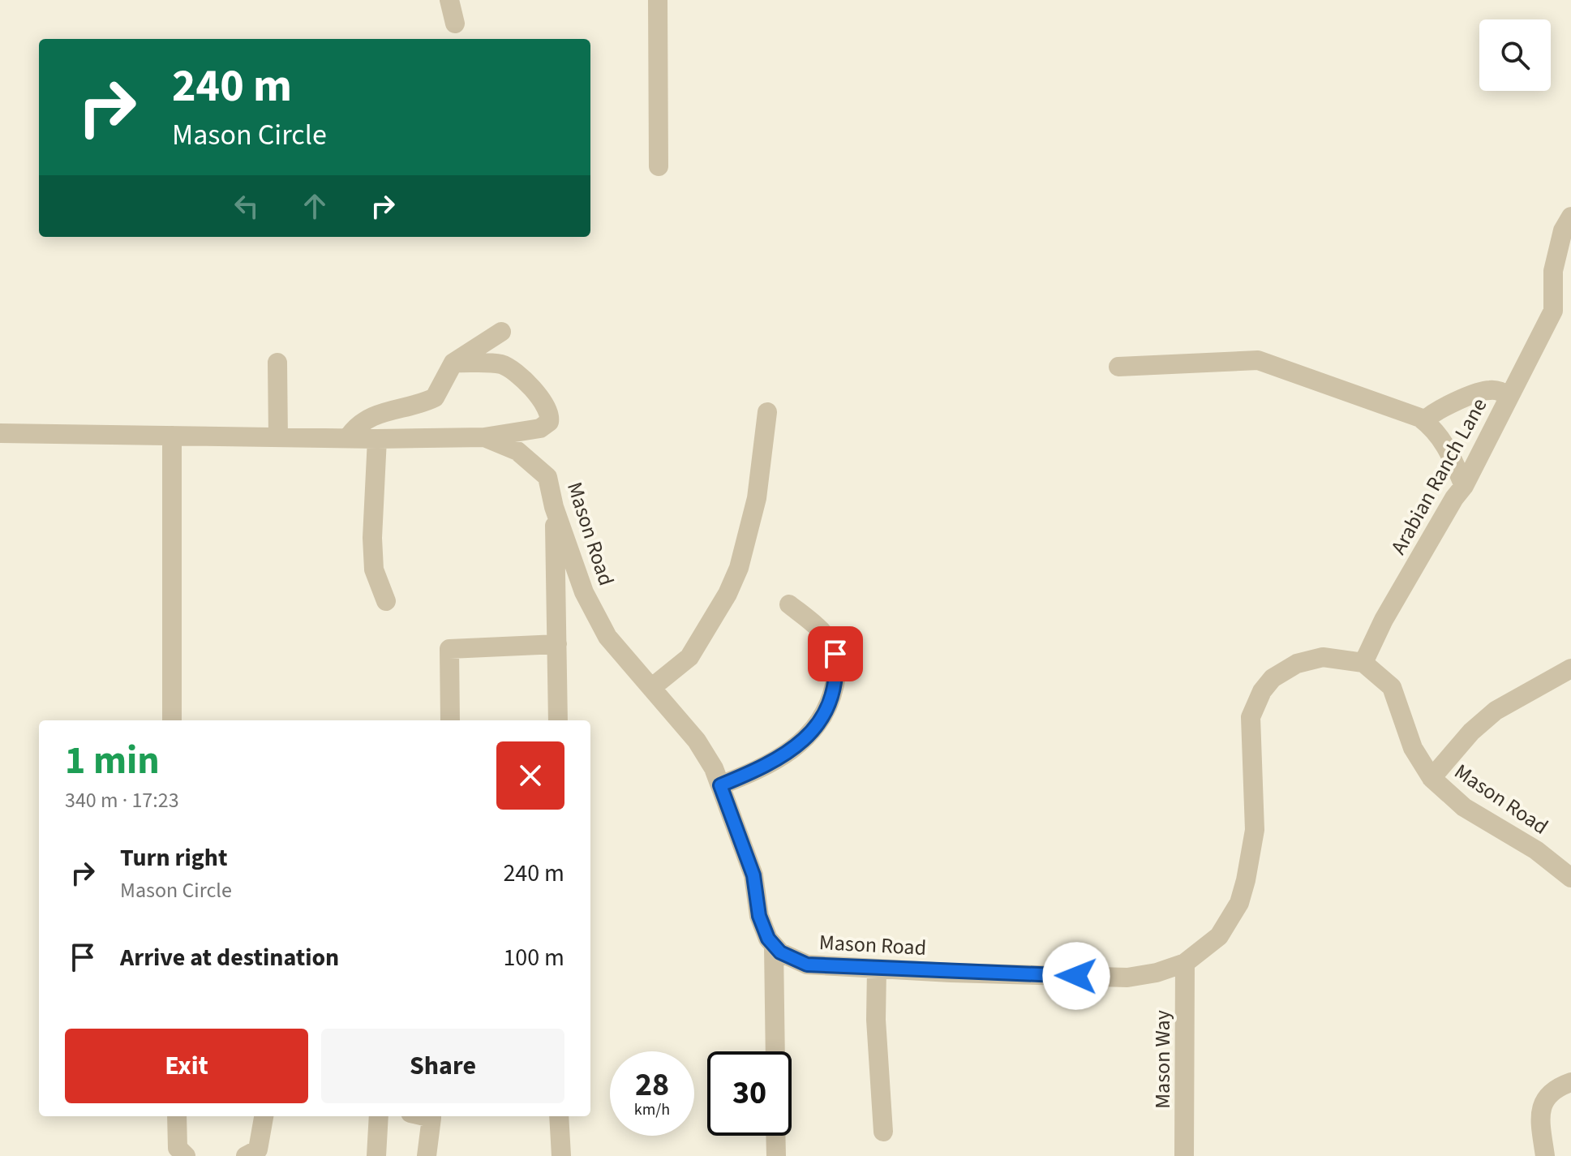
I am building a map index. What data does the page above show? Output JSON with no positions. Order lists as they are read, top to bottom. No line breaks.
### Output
{"streets":{"street":["Arabian Ranch Lane","Mason Road","Mason Way"]},"crossings":[["Arabian Ranch Lane","Mason Road"],["Mason Road","Mason Way"]],"page":{"turn":["240 m","Mason Circle"],"heading":["1 min","340 m · 17:23"],"list":[{"name":"Turn right","note":"Mason Circle","value":"240 m"},{"name":"Arrive at destination","value":"100 m"}],"buttons":["Exit","Share"],"speed":"28 km/h","limit":"30"}}
